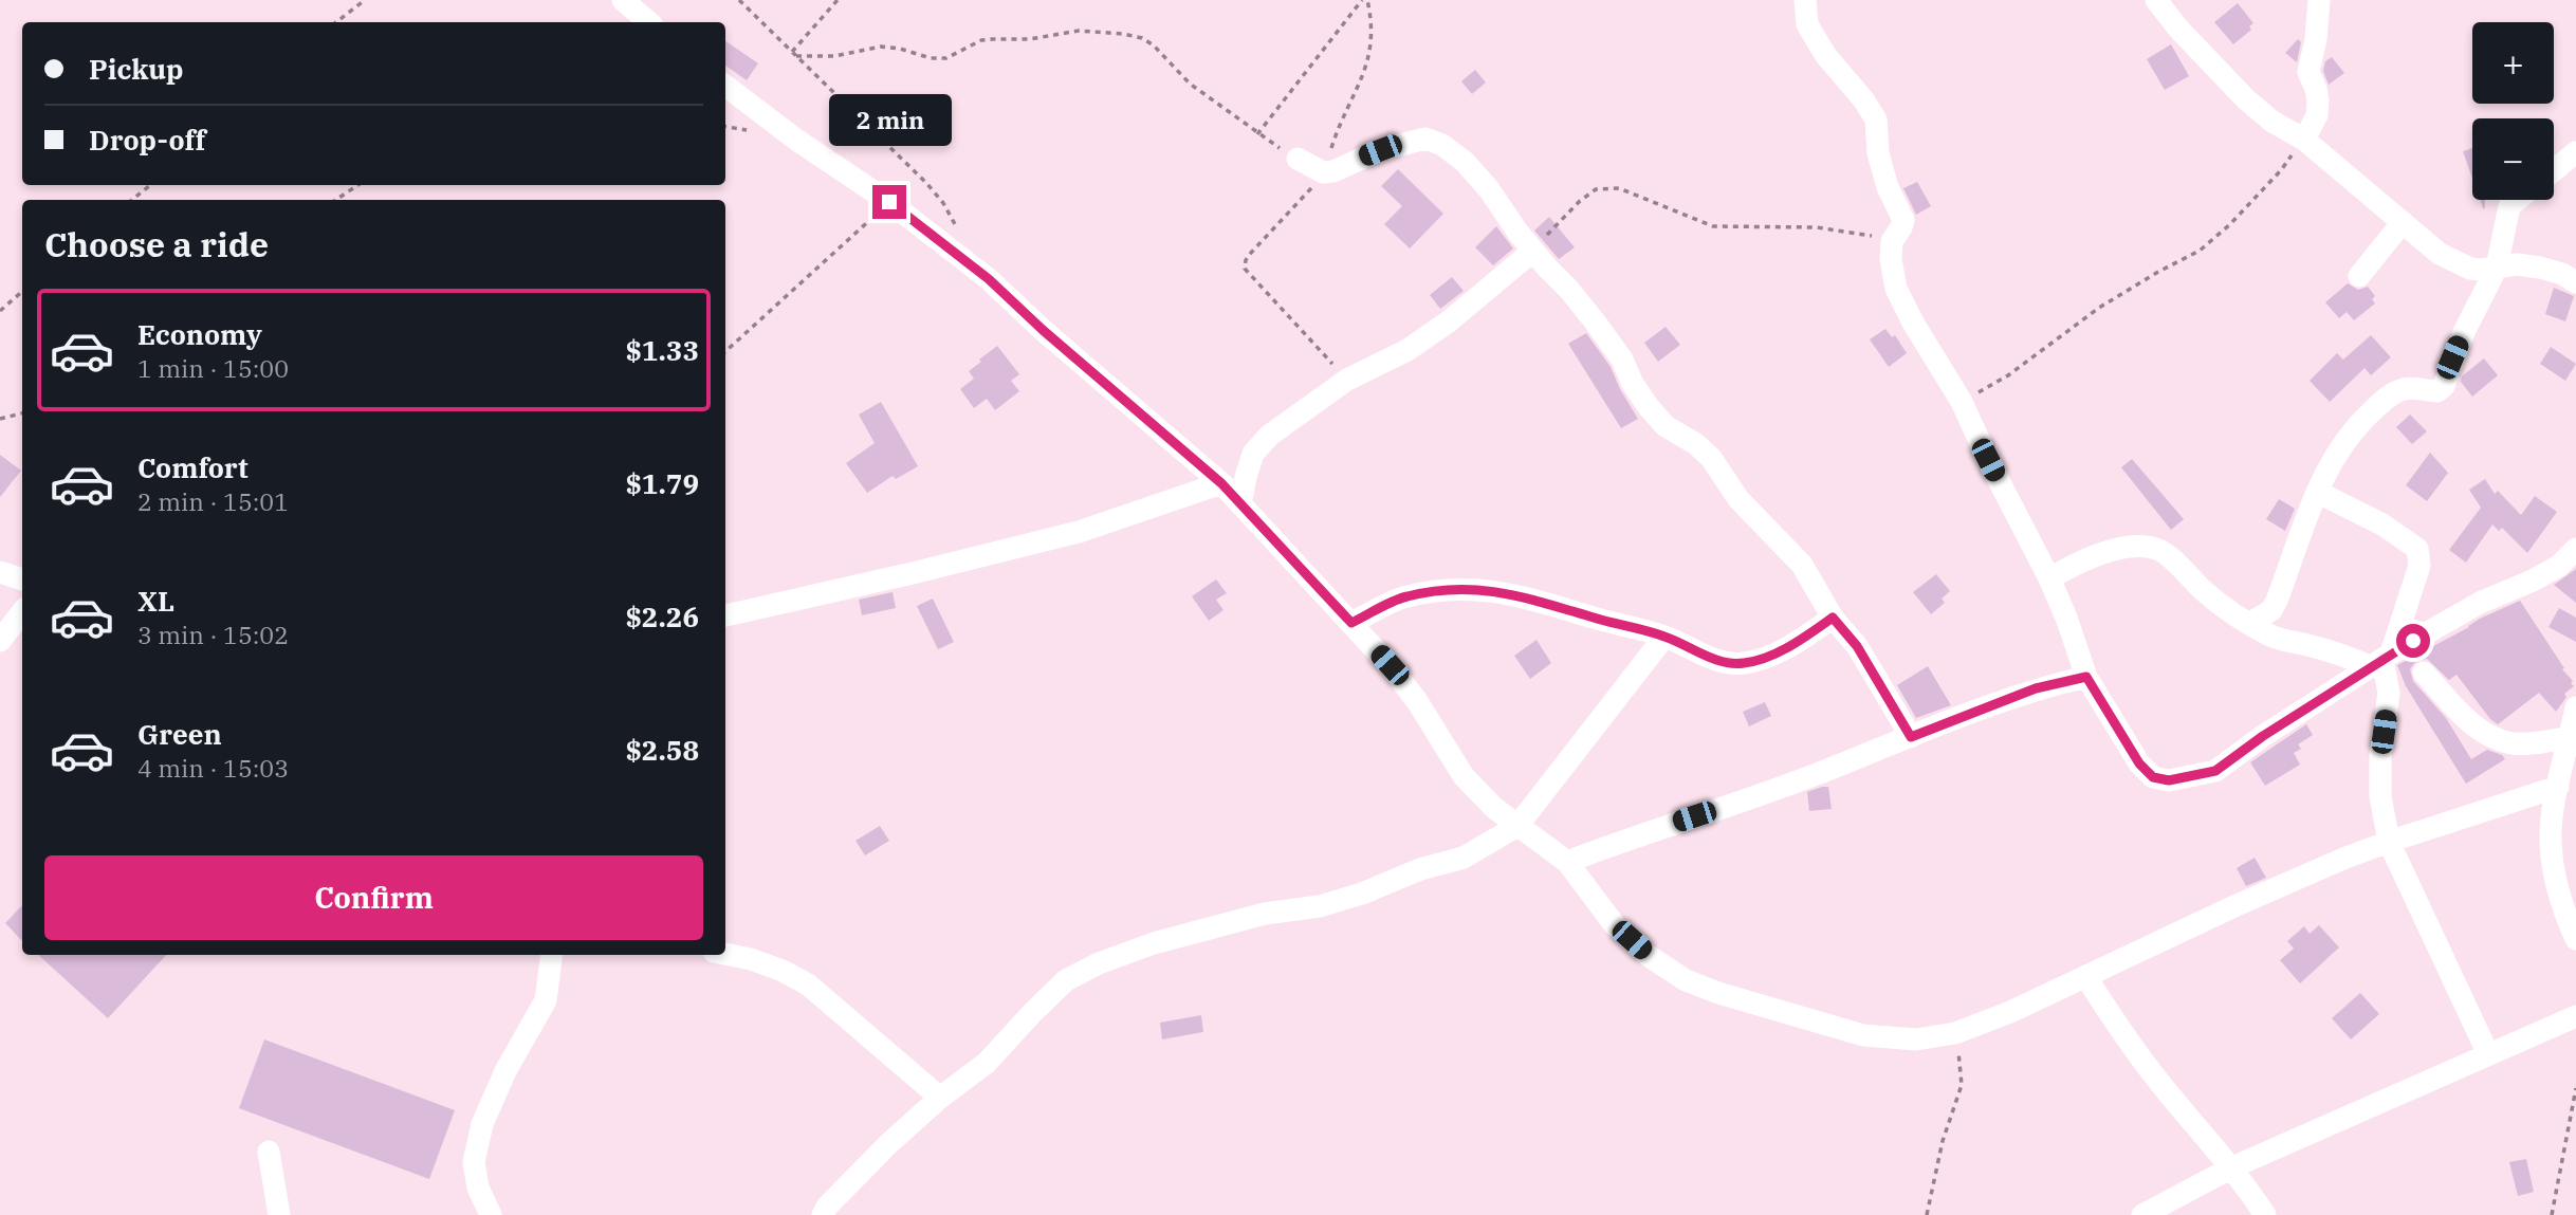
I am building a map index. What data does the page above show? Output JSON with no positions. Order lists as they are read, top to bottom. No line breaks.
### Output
{"page":{"map_buttons":["+","−"],"banner":["Pickup","Drop-off"],"bubble":"2 min","heading":"Choose a ride","list":[{"name":"Economy","note":"1 min · 15:00","value":"$1.33"},{"name":"Comfort","note":"2 min · 15:01","value":"$1.79"},{"name":"XL","note":"3 min · 15:02","value":"$2.26"},{"name":"Green","note":"4 min · 15:03","value":"$2.58"}],"buttons":"Confirm"}}
